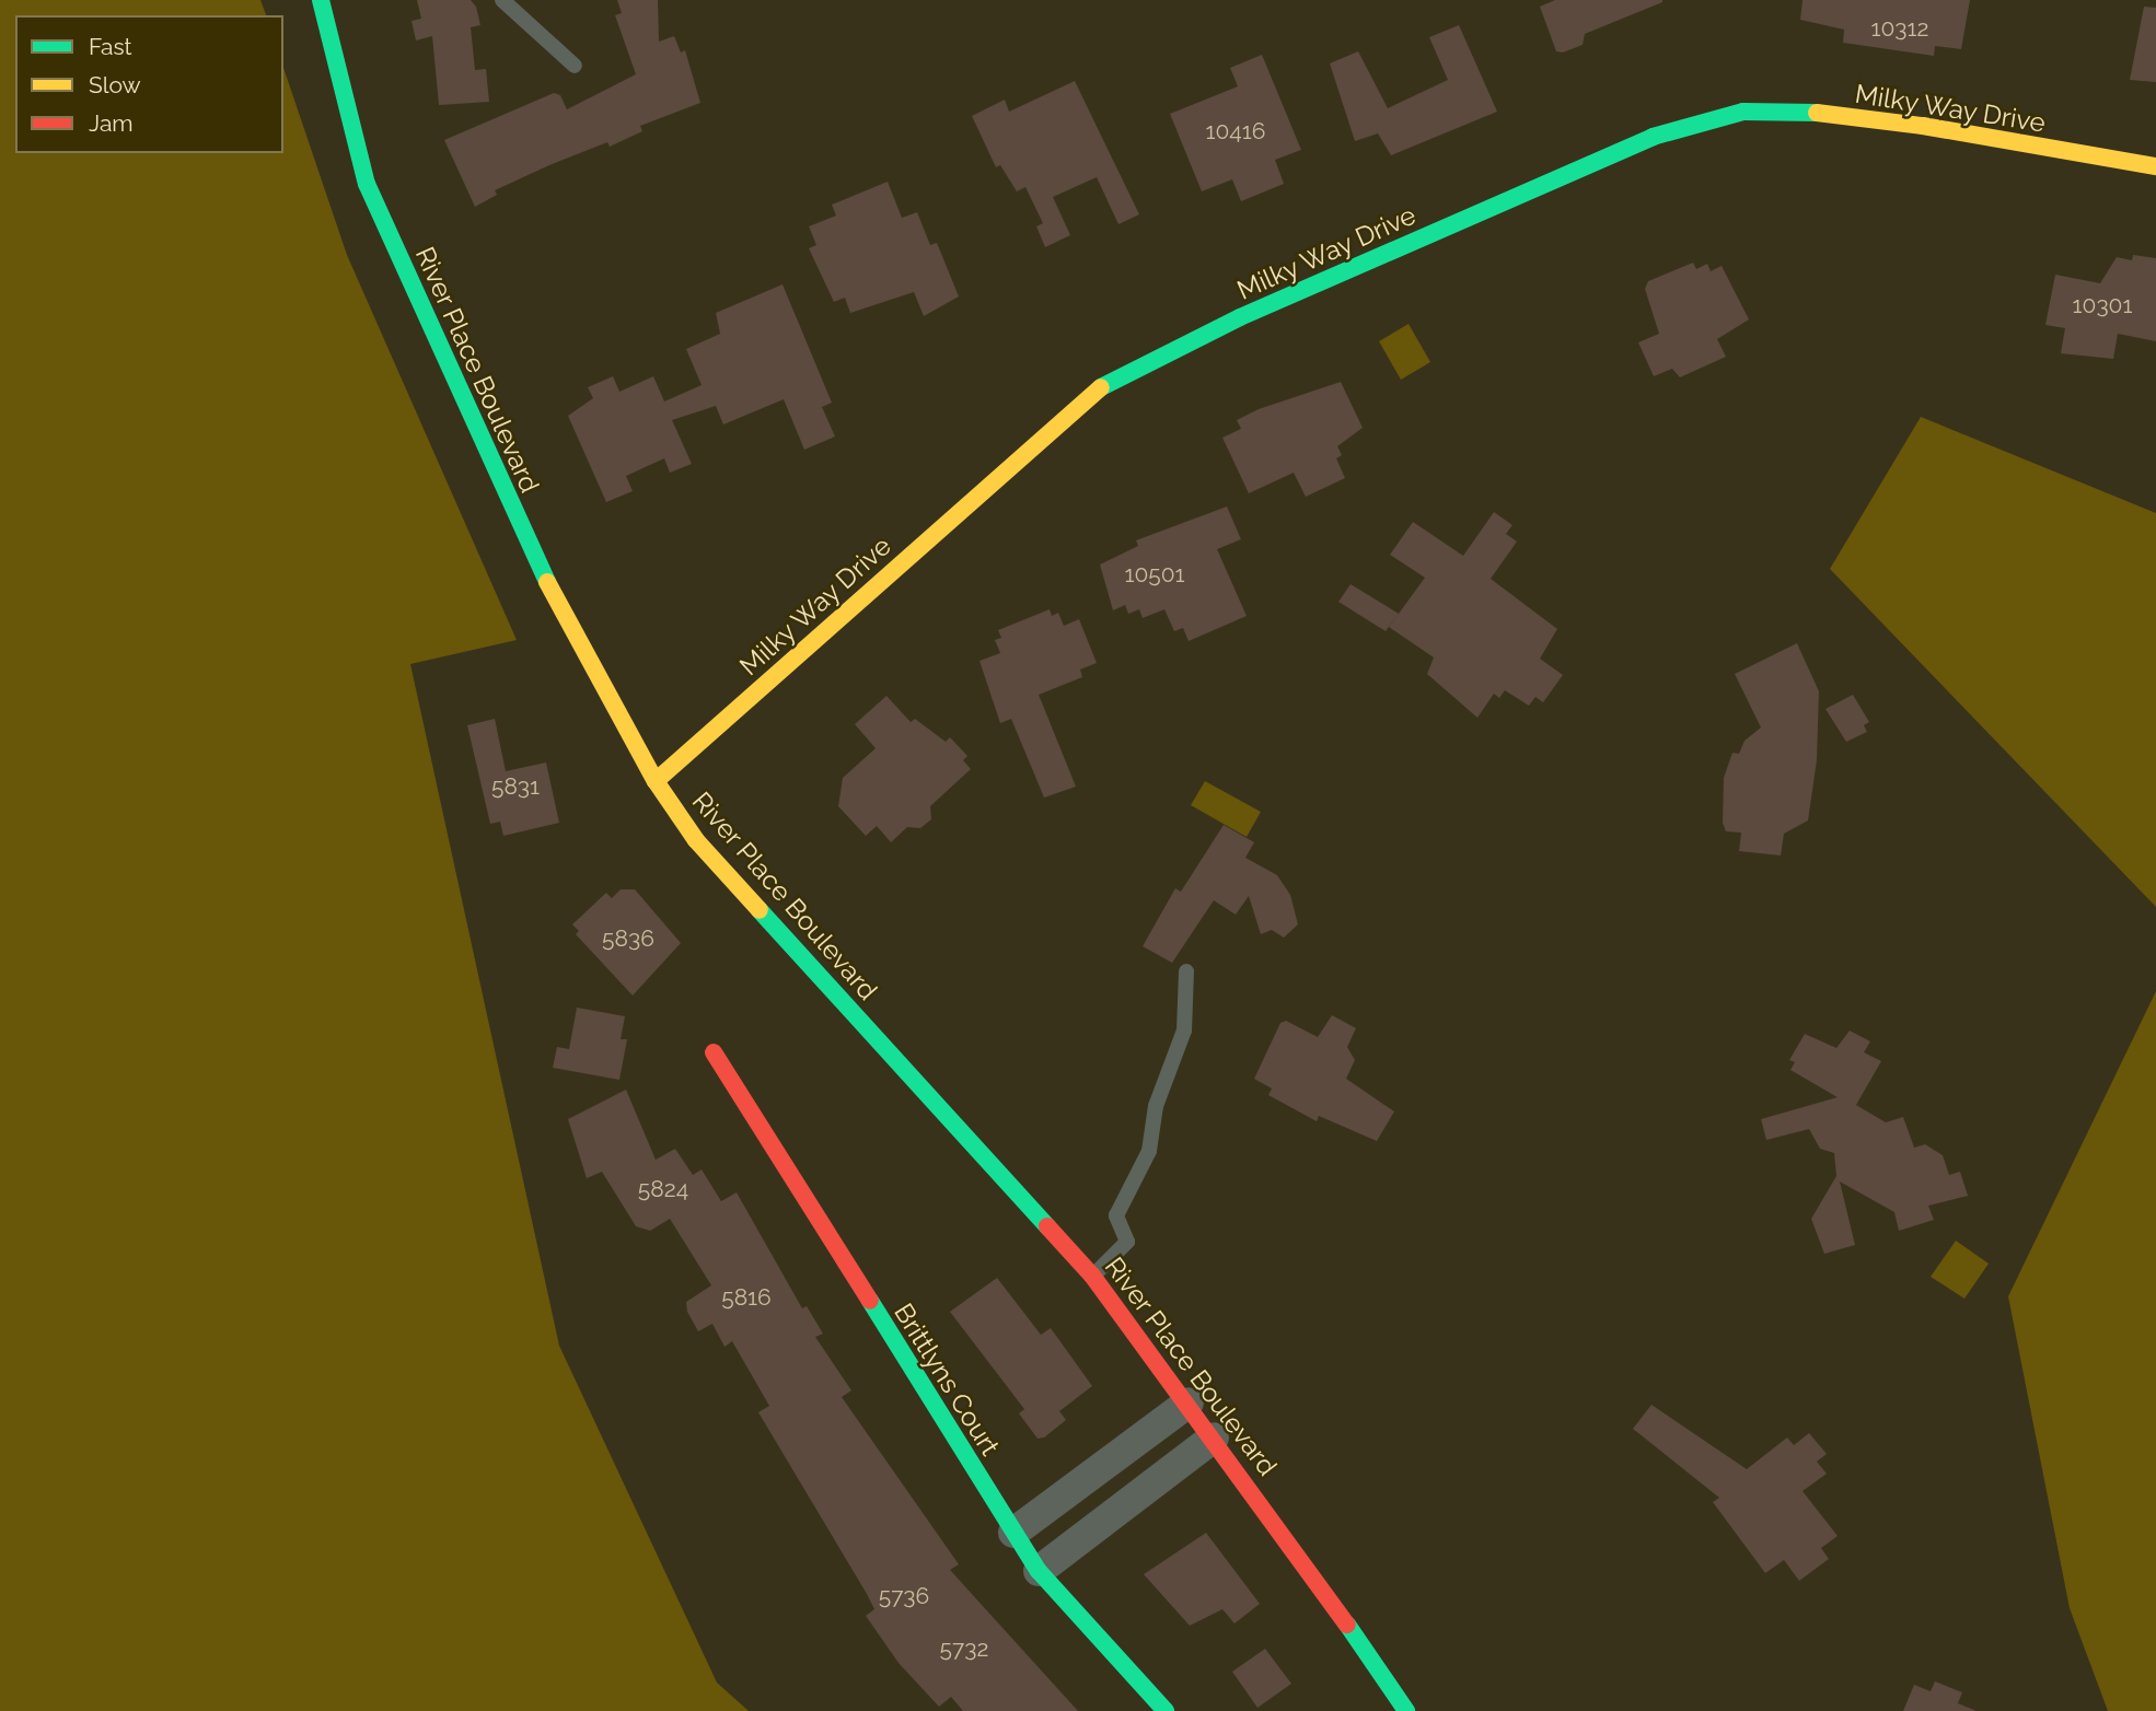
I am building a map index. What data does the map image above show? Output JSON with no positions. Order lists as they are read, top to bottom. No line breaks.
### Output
{"streets":{"street":["Milky Way Drive","River Place Boulevard","Brittlyns Court"]},"crossings":[["Milky Way Drive","River Place Boulevard"]],"house_numbers":["10312","10416","10301","10501","5831","5836","5824","5816","5736","5732"],"legend":["Fast","Slow","Jam"]}
